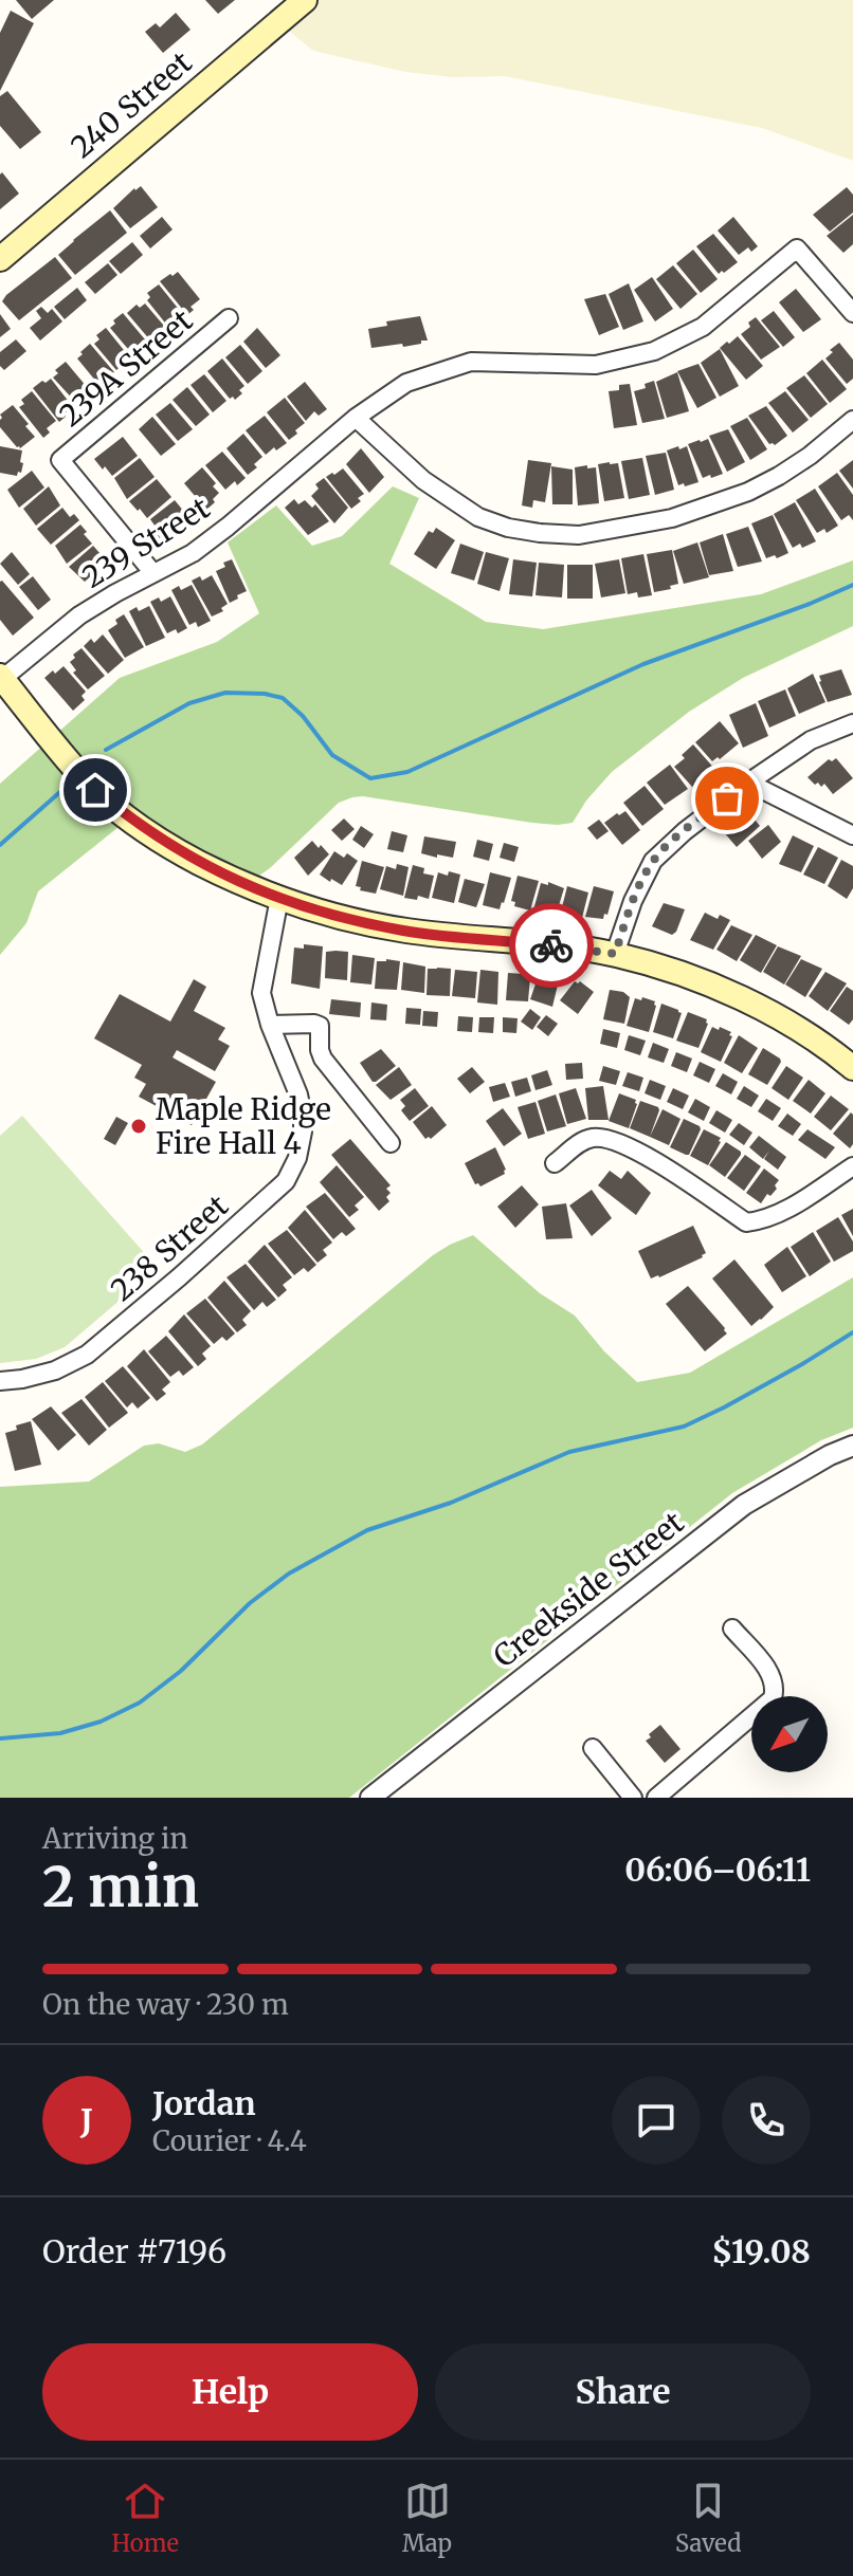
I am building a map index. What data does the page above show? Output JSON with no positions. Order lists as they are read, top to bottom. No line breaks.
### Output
{"streets":{"main road":["240 Street"],"street":["239A Street","239 Street","238 Street","Creekside Street"]},"crossings":[["239A Street","239 Street"]],"places":["Maple Ridge Fire Hall 4"],"north":"bottom left","page":{"heading":["2 min","Arriving in","06:06–06:11"],"panel":["Jordan","Courier · 4.4","Order #7196","$19.08"],"bar":"On the way · 230 m","round":"J","buttons":["Help","Share"],"tabs":["Home","Map","Saved"]}}
